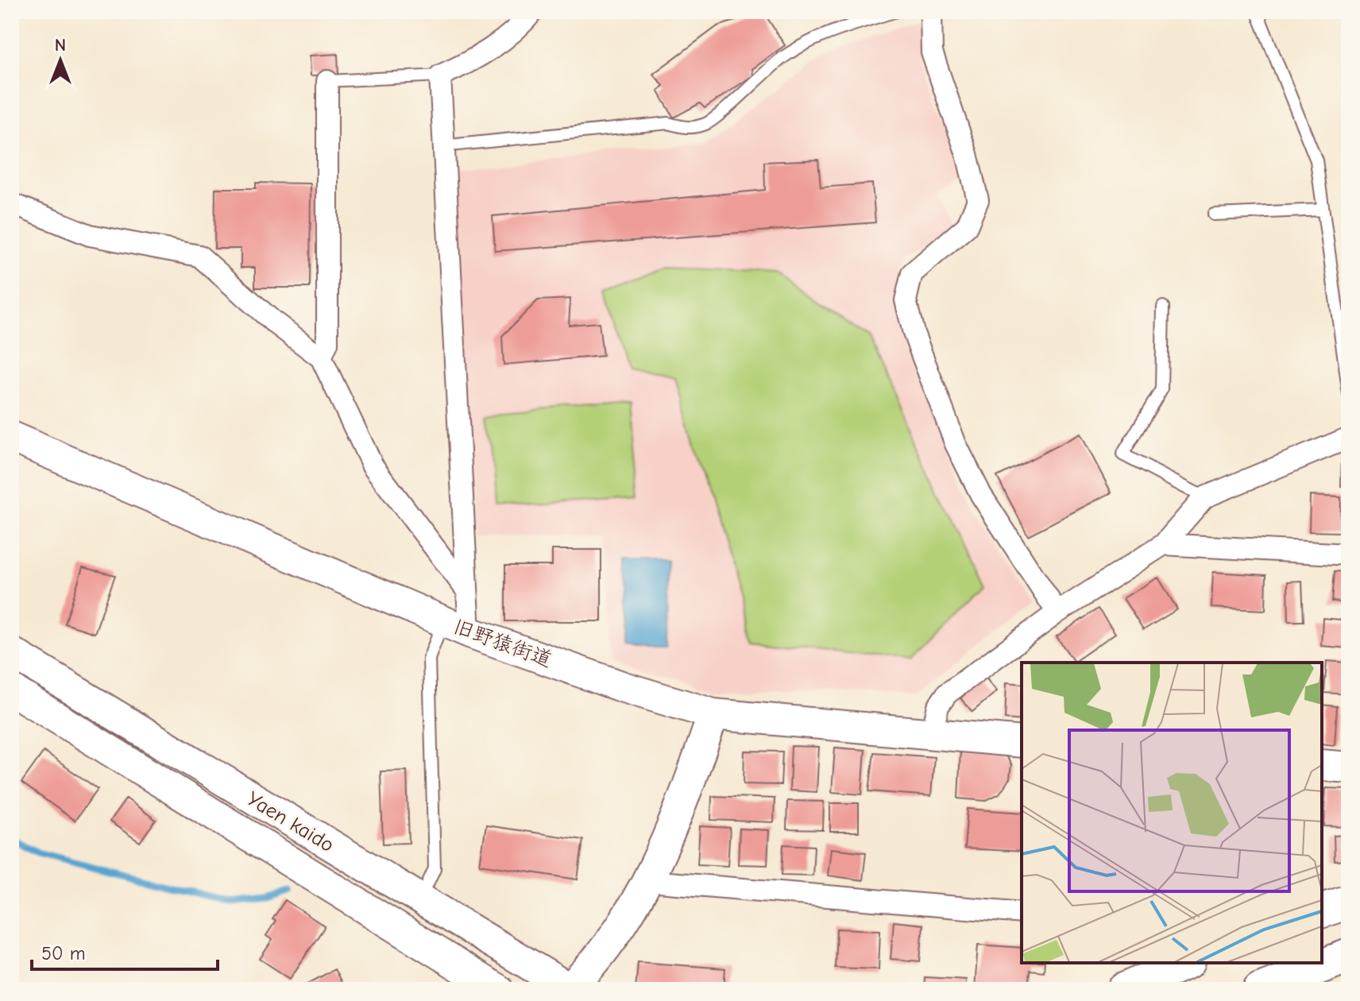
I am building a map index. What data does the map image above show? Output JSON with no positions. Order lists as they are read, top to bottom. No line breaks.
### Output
{"streets":{"street":["旧野猿街道","Yaen kaido"]},"scale_bar":"50 m","north":"top"}
